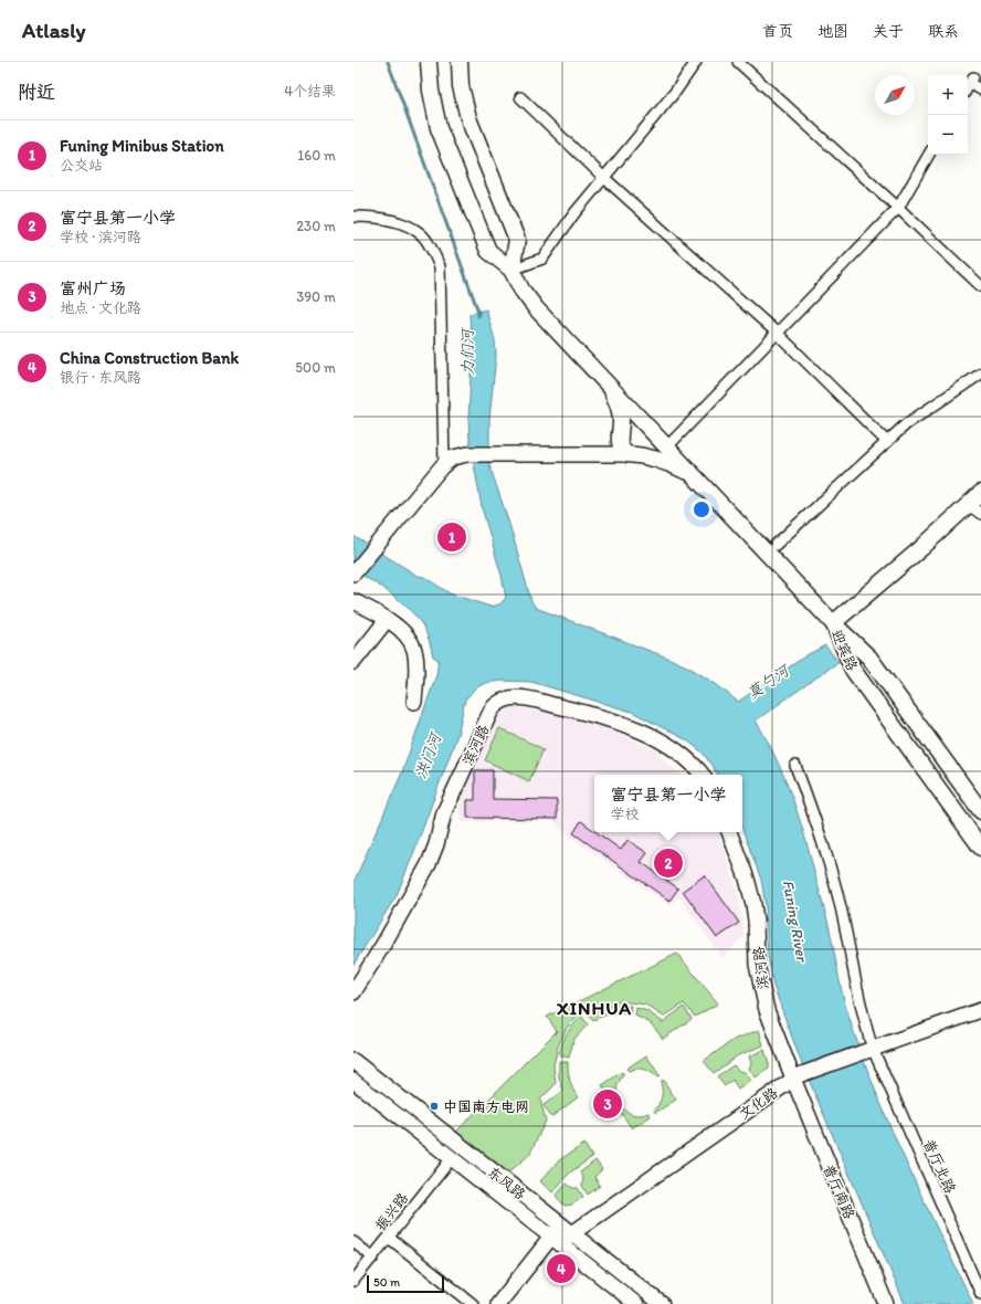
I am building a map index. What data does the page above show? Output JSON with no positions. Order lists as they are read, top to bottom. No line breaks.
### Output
{"streets":{"main road":["迎宾路","滨河路","文化路","东风路","普厅南路"],"street":["普厅北路","振兴路"]},"crossings":[["滨河路","文化路"],["滨河路","普厅南路"],["文化路","普厅北路"],["文化路","东风路"],["文化路","普厅南路"],["东风路","振兴路"]],"districts":["XINHUA"],"water":["力们河","莫勺河","洪门河","Funing River"],"places":["中国南方电网"],"scale_bar":"50 m","north":"top right","page":{"header":"Atlasly","nav":["首页","地图","关于","联系"],"heading":["附近","4个结果"],"map_buttons":["+","−"],"list":[{"mark":"1","name":"Funing Minibus Station","note":"公交站","value":"160 m"},{"mark":"2","name":"富宁县第一小学","note":"学校 · 滨河路","value":"230 m"},{"mark":"3","name":"富州广场","note":"地点 · 文化路","value":"390 m"},{"mark":"4","name":"China Construction Bank","note":"银行 · 东风路","value":"500 m"}],"pins":["1","2","3","4"],"popup":["富宁县第一小学","学校"],"scale":"50 m"}}
